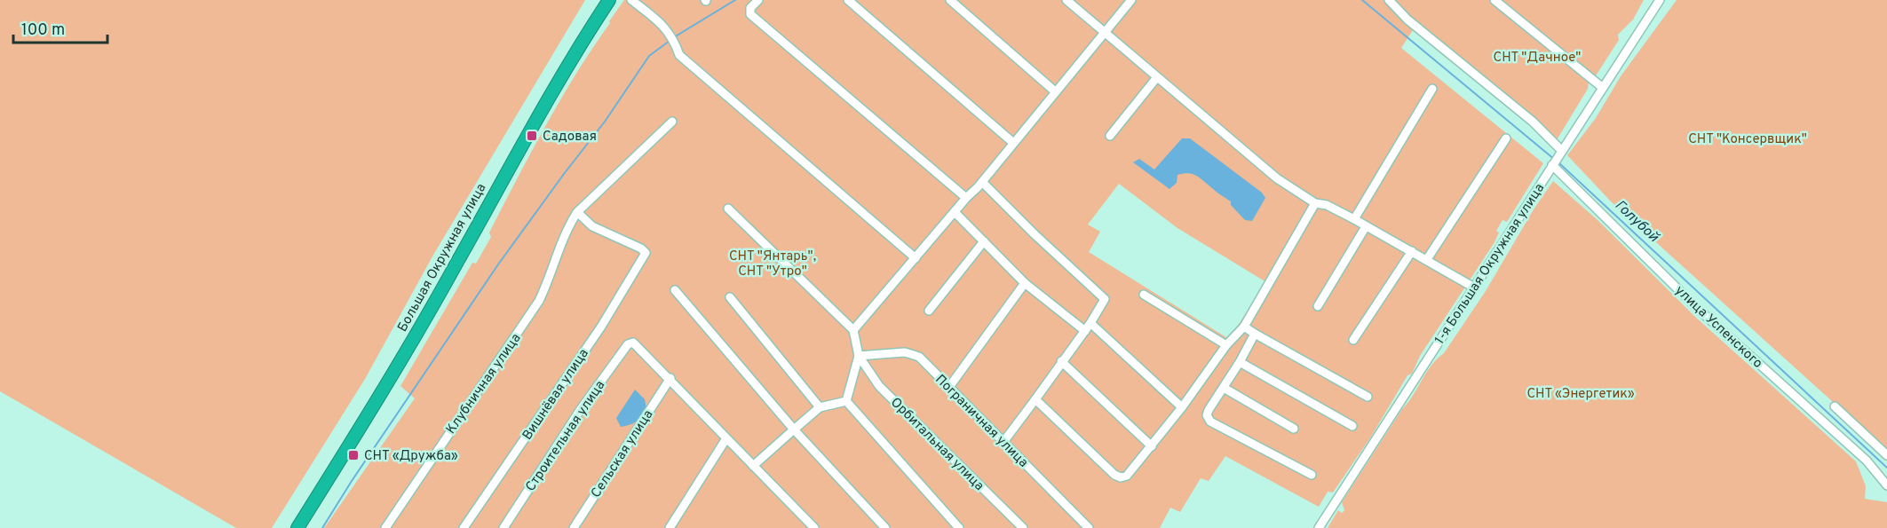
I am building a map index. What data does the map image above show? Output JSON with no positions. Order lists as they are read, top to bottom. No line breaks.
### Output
{"streets":{"highway":["Большая Окружная улица"],"street":["1-я Большая Окружная улица","улица Успенского","Клубничная улица","Вишнёвая улица","Пограничная улица","Строительная улица","Орбитальная улица","Сельская улица"]},"crossings":[["1-я Большая Окружная улица","улица Успенского"],["Клубничная улица","Вишнёвая улица"],["Пограничная улица","Орбитальная улица"],["Строительная улица","Сельская улица"]],"water":["Голубой"],"parks":["СНТ \"Дачное\"","СНТ \"Консервщик\"","СНТ \"Янтарь\", СНТ \"Утро\"","СНТ «Энергетик»"],"places":{"transit":["Садовая","СНТ «Дружба»"]},"scale_bar":"100 m"}
